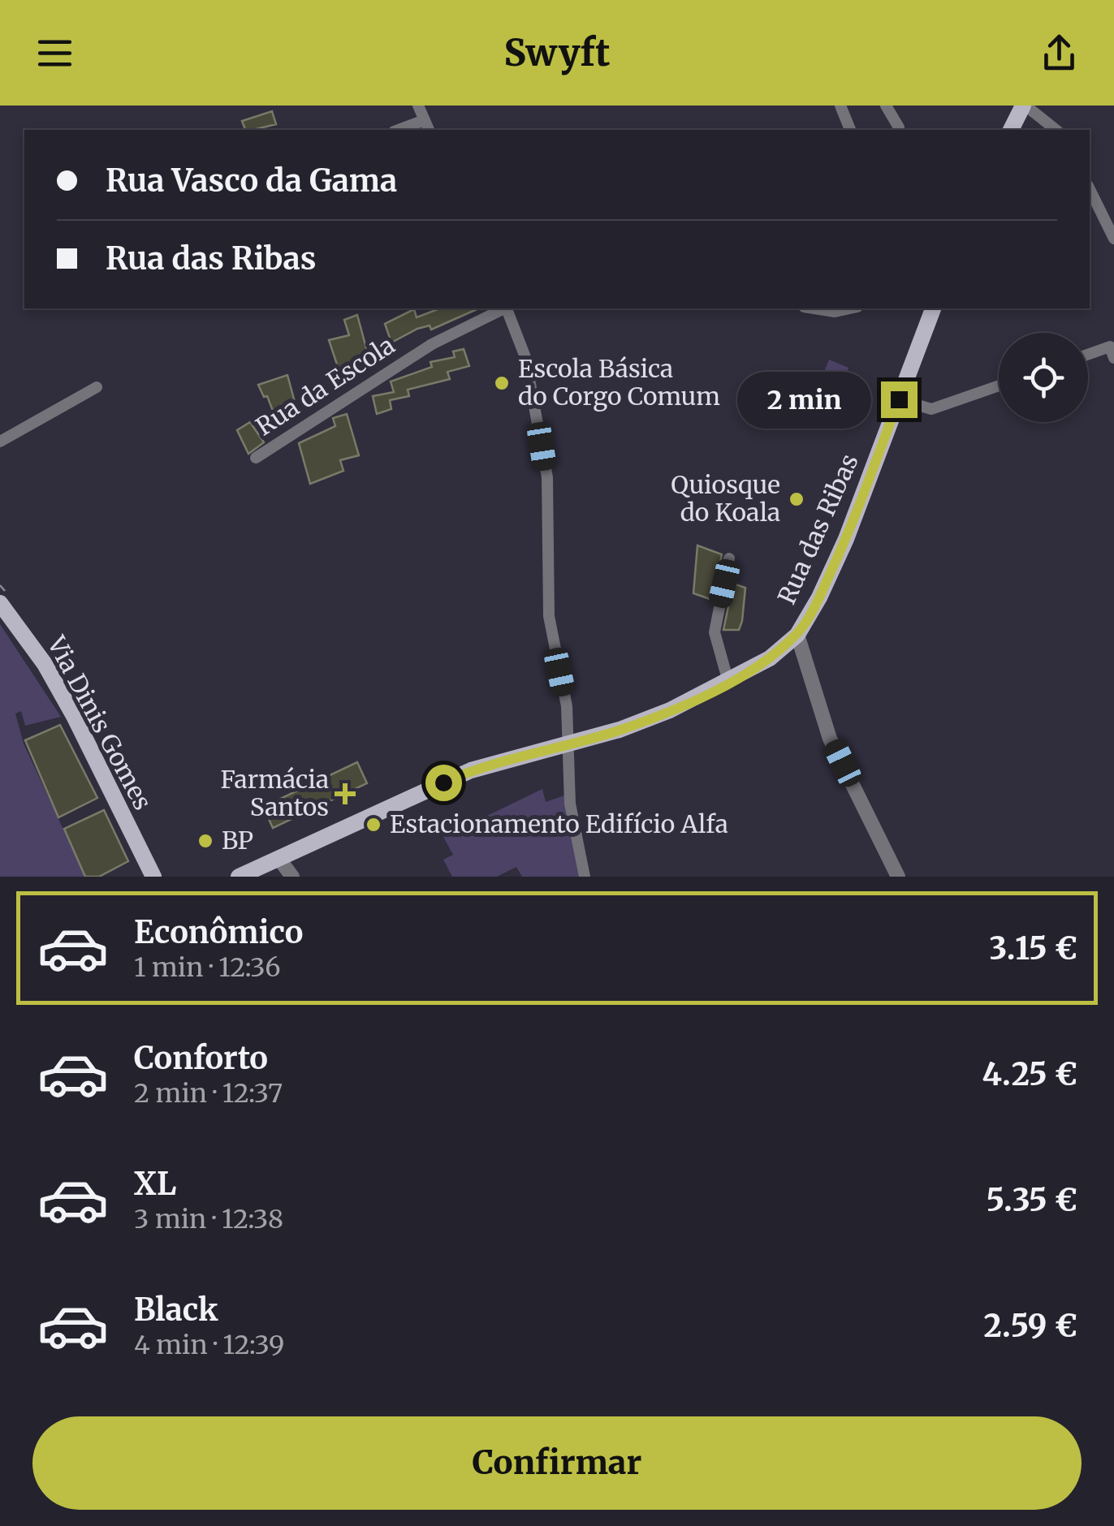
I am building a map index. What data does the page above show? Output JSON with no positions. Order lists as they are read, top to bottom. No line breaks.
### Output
{"streets":{"main road":["Rua das Ribas","Via Dinis Gomes"],"street":["Rua da Escola"]},"places":{"other":["Escola Básica do Corgo Comum","Quiosque do Koala","Estacionamento Edifício Alfa","BP"],"health":["Farmácia Santos"]},"page":{"header":"Swyft","banner":["Rua Vasco da Gama","Rua das Ribas"],"bubble":"2 min","list":[{"name":"Econômico","note":"1 min · 12:36","value":"3.15 €"},{"name":"Conforto","note":"2 min · 12:37","value":"4.25 €"},{"name":"XL","note":"3 min · 12:38","value":"5.35 €"},{"name":"Black","note":"4 min · 12:39","value":"2.59 €"}],"buttons":"Confirmar"}}
